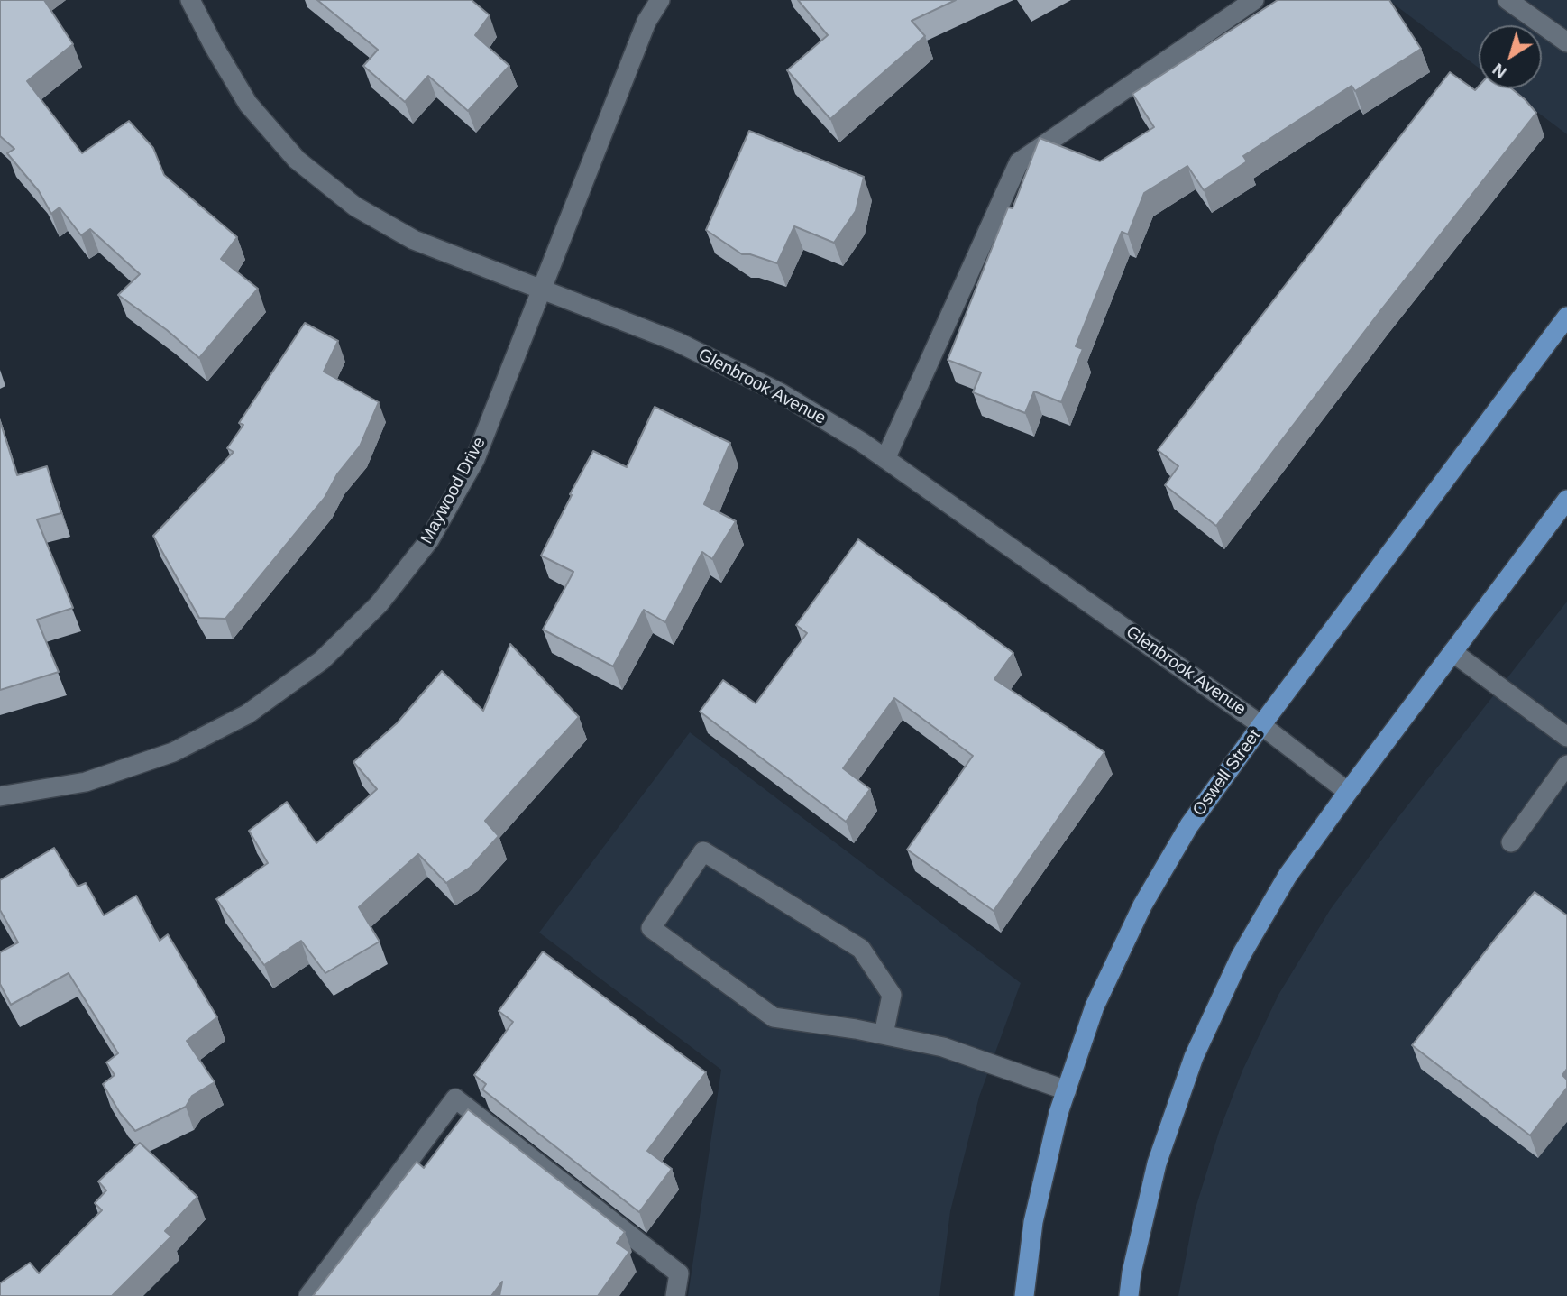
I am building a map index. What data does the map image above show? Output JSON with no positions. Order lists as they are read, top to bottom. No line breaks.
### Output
{"streets":{"main road":["Oswell Street"],"street":["Glenbrook Avenue","Maywood Drive"]},"crossings":[["Glenbrook Avenue","Maywood Drive"],["Glenbrook Avenue","Oswell Street"]],"north":"bottom left"}
